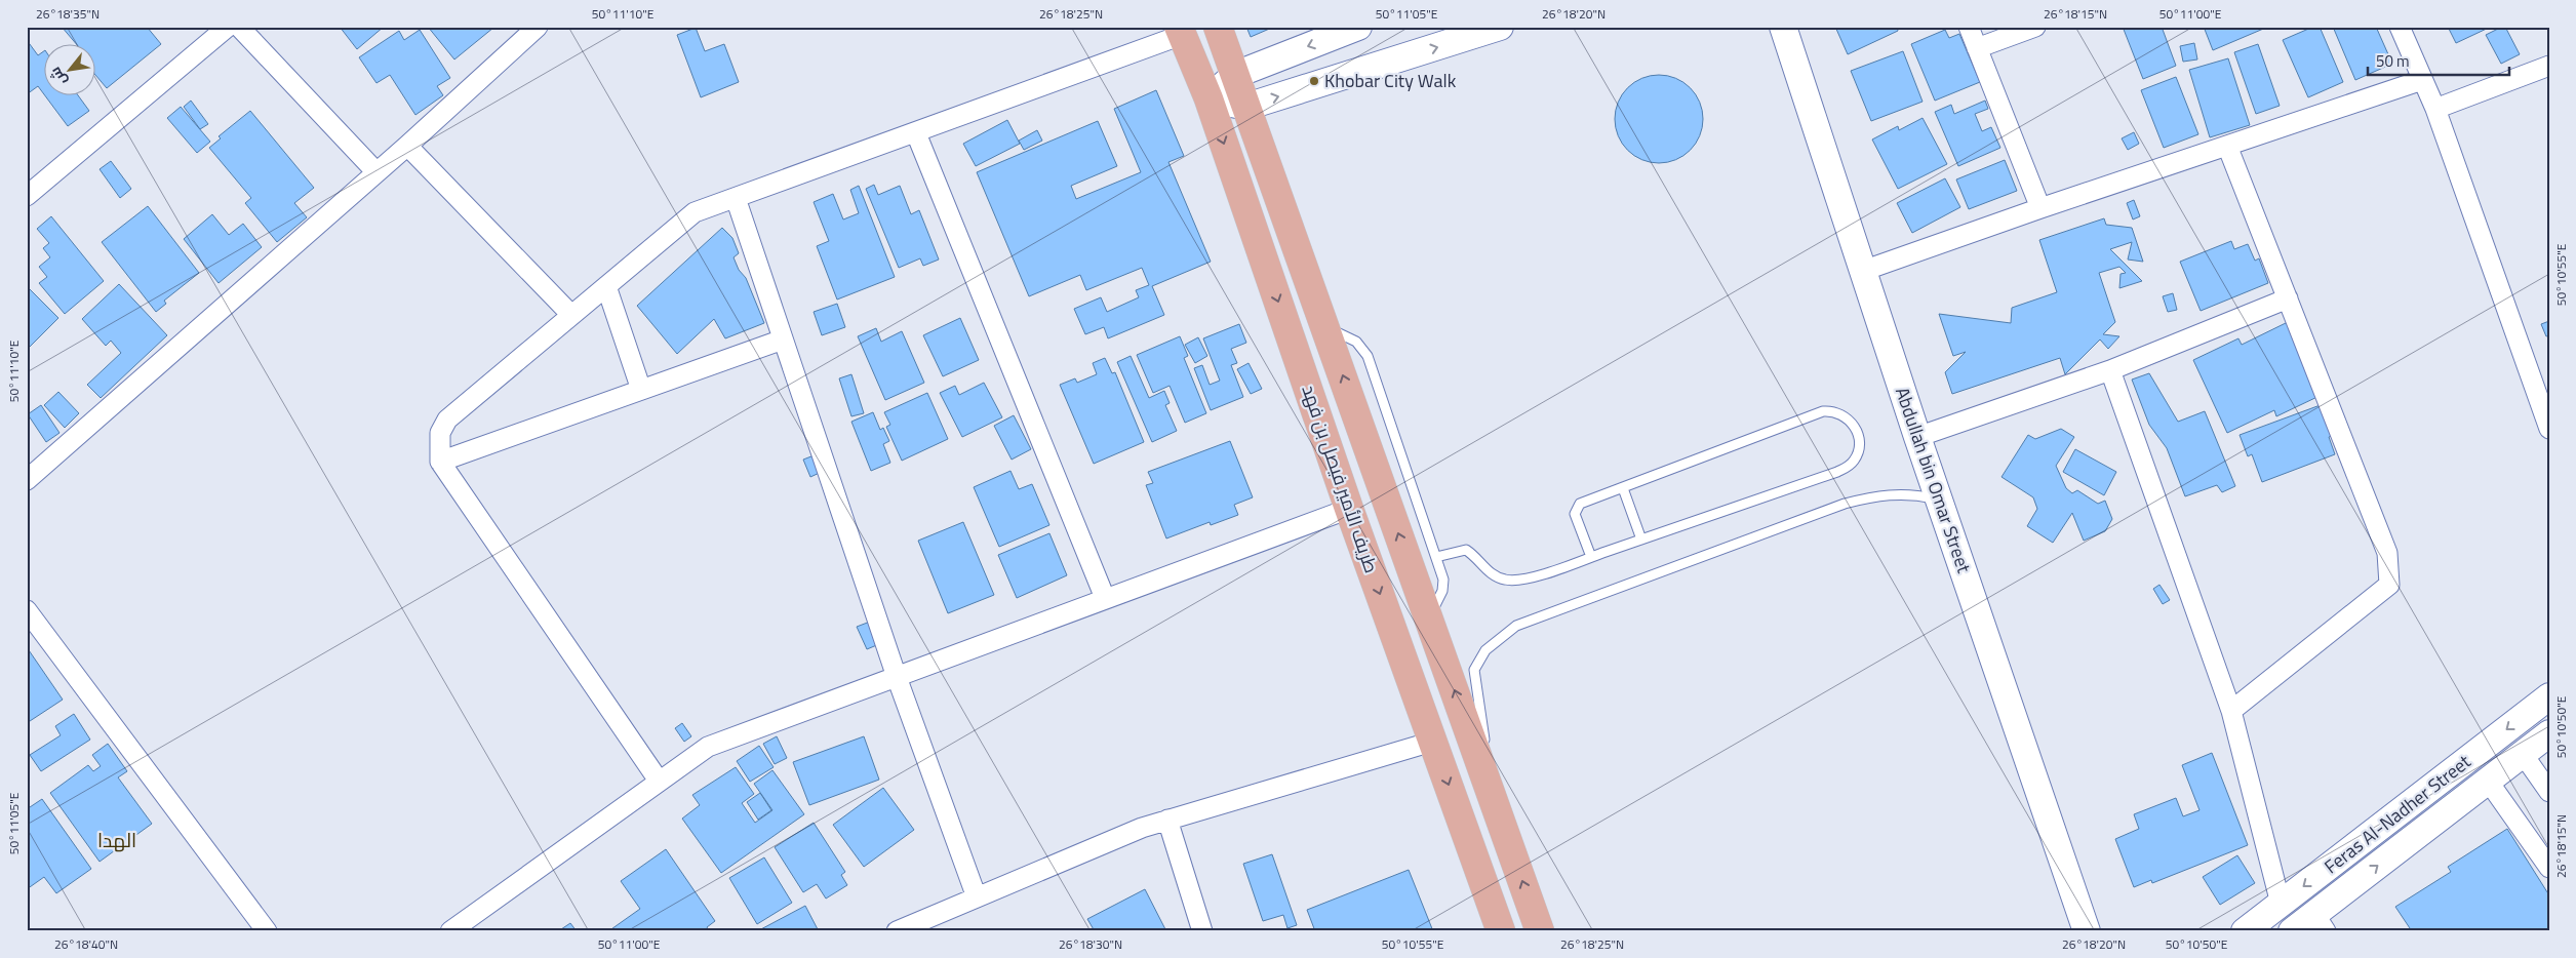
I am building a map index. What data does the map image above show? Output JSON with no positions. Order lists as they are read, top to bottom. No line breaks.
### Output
{"streets":{"main road":["طريف الأمير فيصل بن فهد"],"street":["Abdullah bin Omar Street","Feras Al-Nadher Street"]},"districts":["الهدا"],"places":["Khobar City Walk"],"scale_bar":"50 m","north":"bottom left","coordinates":["26°18'35\"N","50°11'10\"E","26°18'25\"N","50°11'05\"E","26°18'20\"N","26°18'15\"N","50°11'00\"E","50°10'55\"E","50°10'50\"E","26°18'40\"N","26°18'30\"N"]}
